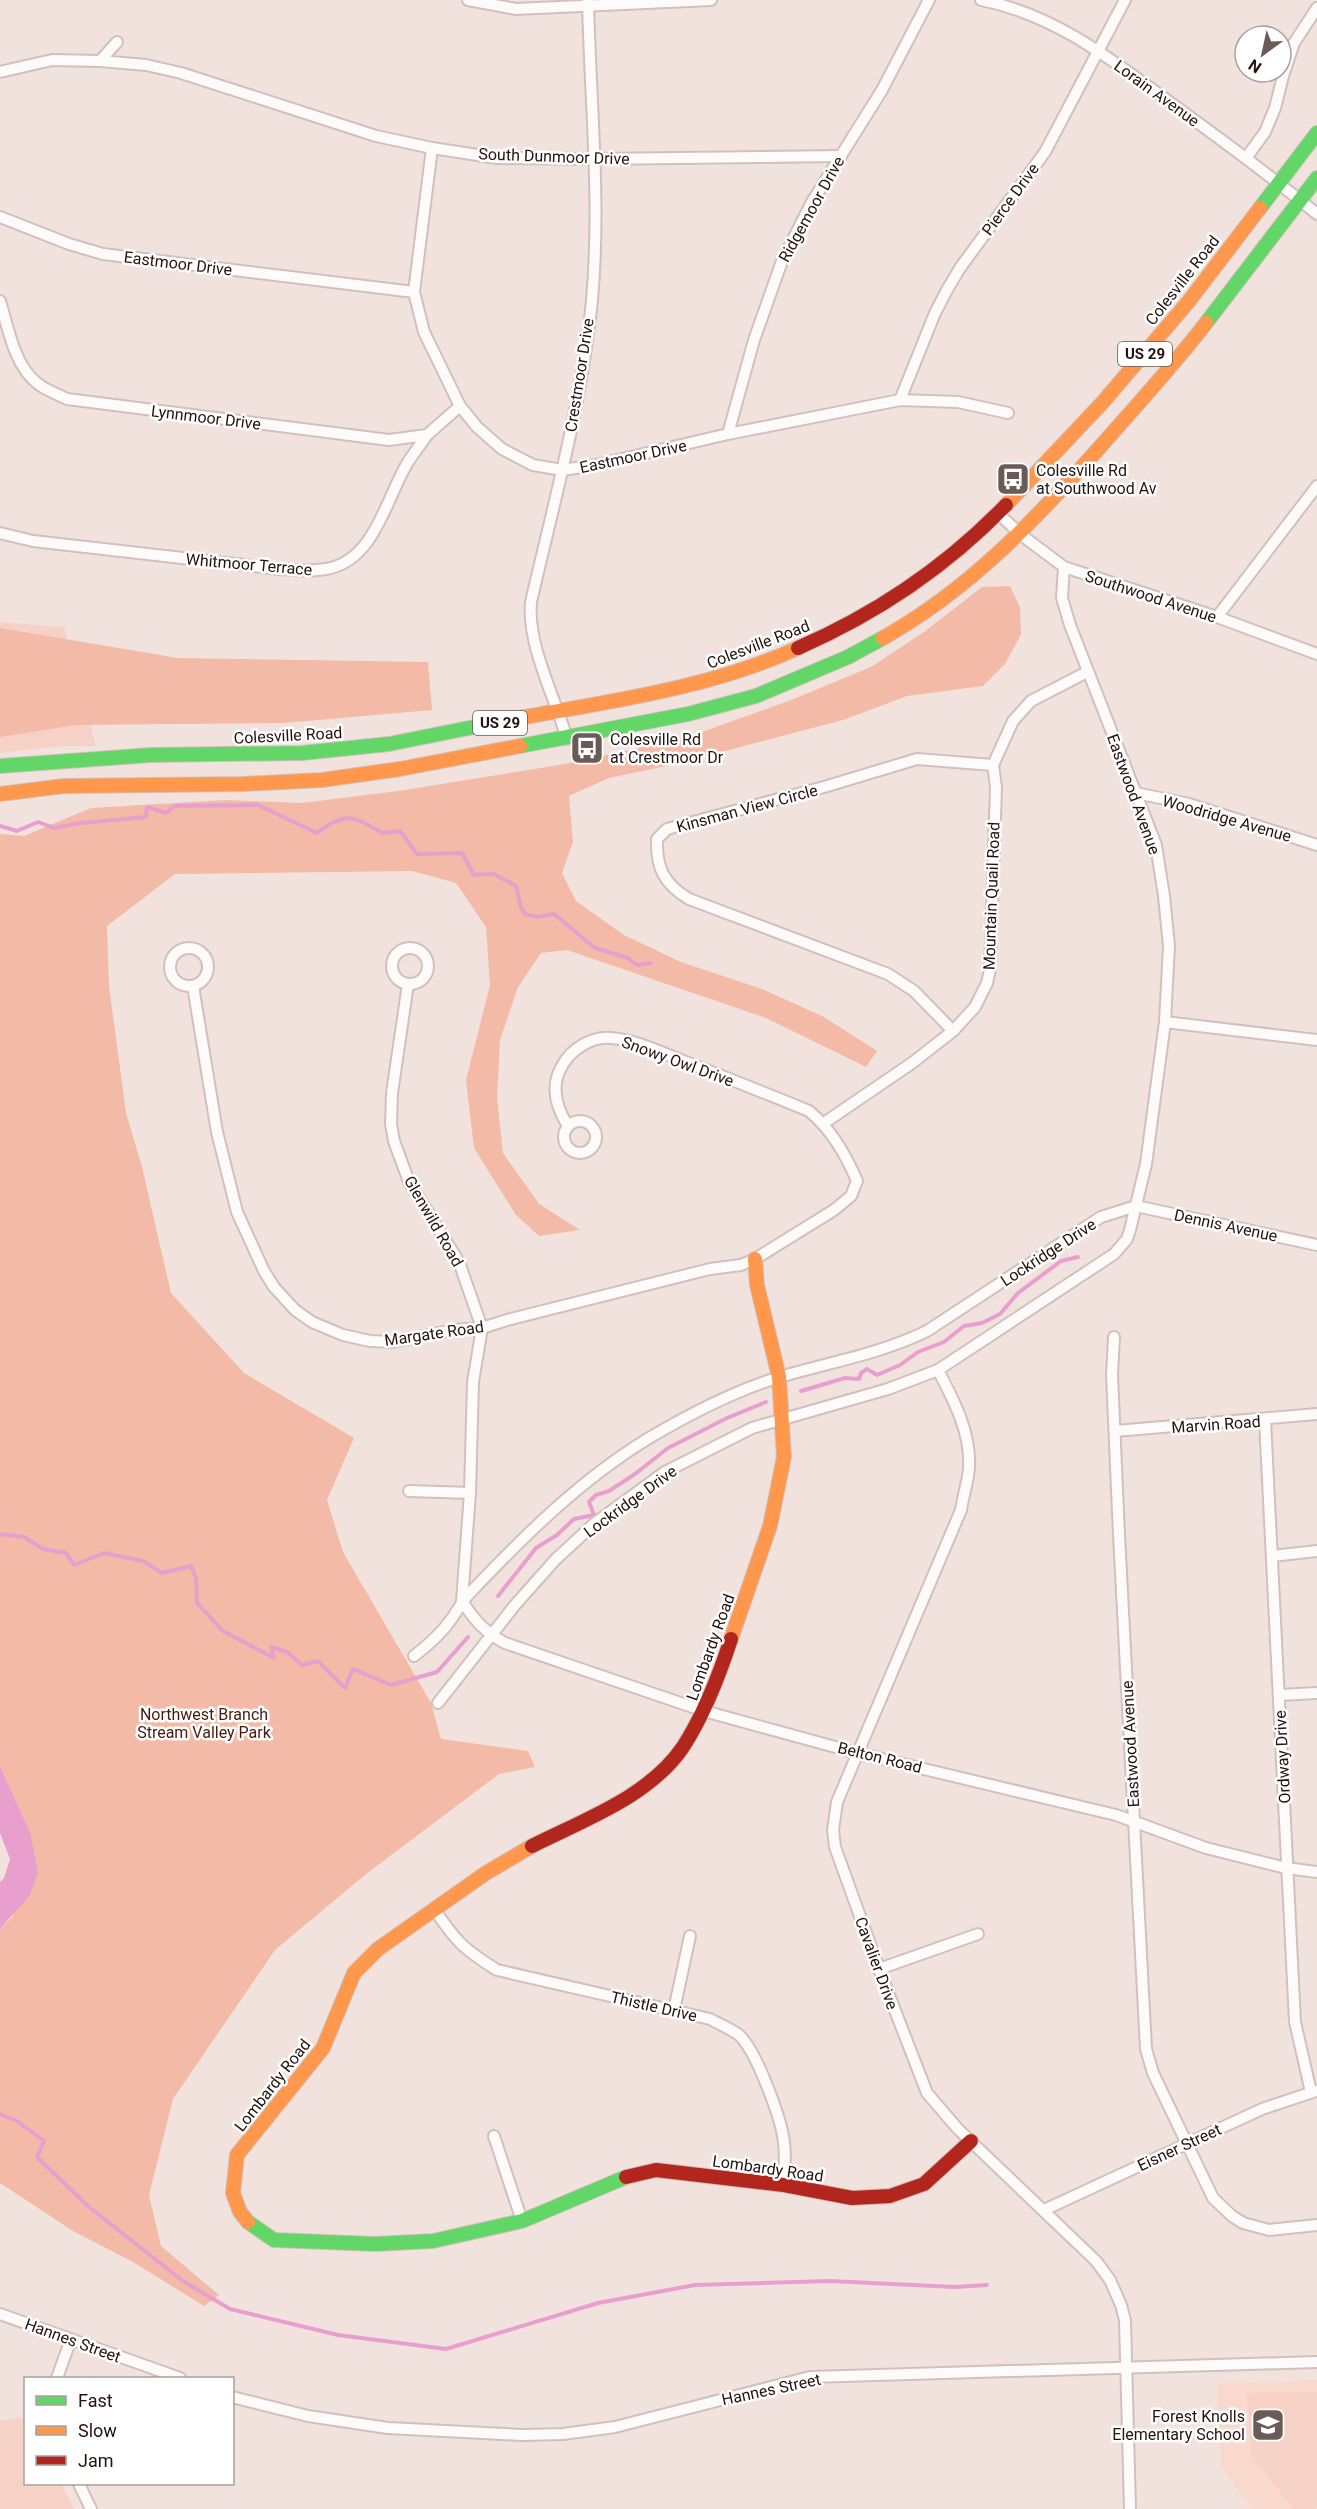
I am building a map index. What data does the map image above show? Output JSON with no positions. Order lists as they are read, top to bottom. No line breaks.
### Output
{"streets":{"main road":["Colesville Road","US 29","Lombardy Road"],"street":["Lorain Avenue","South Dunmoor Drive","Pierce Drive","Ridgemoor Drive","Eastmoor Drive","Crestmoor Drive","Lynnmoor Drive","Whitmoor Terrace","Southwood Avenue","Eastwood Avenue","Kinsman View Circle","Woodridge Avenue","Mountain Quail Road","Snowy Owl Drive","Glenwild Road","Dennis Avenue","Lockridge Drive","Margate Road","Marvin Road","Belton Road","Ordway Drive","Cavalier Drive","Thistle Drive","Eisner Street","Hannes Street"]},"crossings":[["Lorain Avenue","Pierce Drive"],["Lorain Avenue","Colesville Road"],["Lorain Avenue","US 29"],["South Dunmoor Drive","Ridgemoor Drive"],["South Dunmoor Drive","Crestmoor Drive"],["Pierce Drive","Eastmoor Drive"],["Ridgemoor Drive","Eastmoor Drive"],["Eastmoor Drive","Crestmoor Drive"],["Colesville Road","Crestmoor Drive"],["Colesville Road","Southwood Avenue"],["US 29","Crestmoor Drive"],["US 29","Southwood Avenue"],["Lynnmoor Drive","Whitmoor Terrace"],["Southwood Avenue","Eastwood Avenue"],["Eastwood Avenue","Woodridge Avenue"],["Eastwood Avenue","Dennis Avenue"],["Eastwood Avenue","Lockridge Drive"],["Eastwood Avenue","Marvin Road"],["Eastwood Avenue","Belton Road"],["Eastwood Avenue","Eisner Street"],["Kinsman View Circle","Mountain Quail Road"],["Mountain Quail Road","Snowy Owl Drive"],["Mountain Quail Road","Margate Road"],["Snowy Owl Drive","Margate Road"],["Glenwild Road","Lockridge Drive"],["Glenwild Road","Margate Road"],["Glenwild Road","Belton Road"],["Dennis Avenue","Lockridge Drive"],["Lockridge Drive","Lombardy Road"],["Lockridge Drive","Belton Road"],["Lockridge Drive","Cavalier Drive"],["Margate Road","Lombardy Road"],["Marvin Road","Ordway Drive"],["Lombardy Road","Belton Road"],["Lombardy Road","Cavalier Drive"],["Lombardy Road","Thistle Drive"],["Belton Road","Ordway Drive"],["Belton Road","Cavalier Drive"],["Ordway Drive","Eisner Street"],["Cavalier Drive","Eisner Street"],["Cavalier Drive","Hannes Street"]],"parks":["Northwest Branch Stream Valley Park"],"places":{"bus stop":["Colesville Rd at Southwood Av","Colesville Rd at Crestmoor Dr"],"school or university":["Forest Knolls Elementary School"]},"legend":["Fast","Slow","Jam"],"north":"bottom left"}
